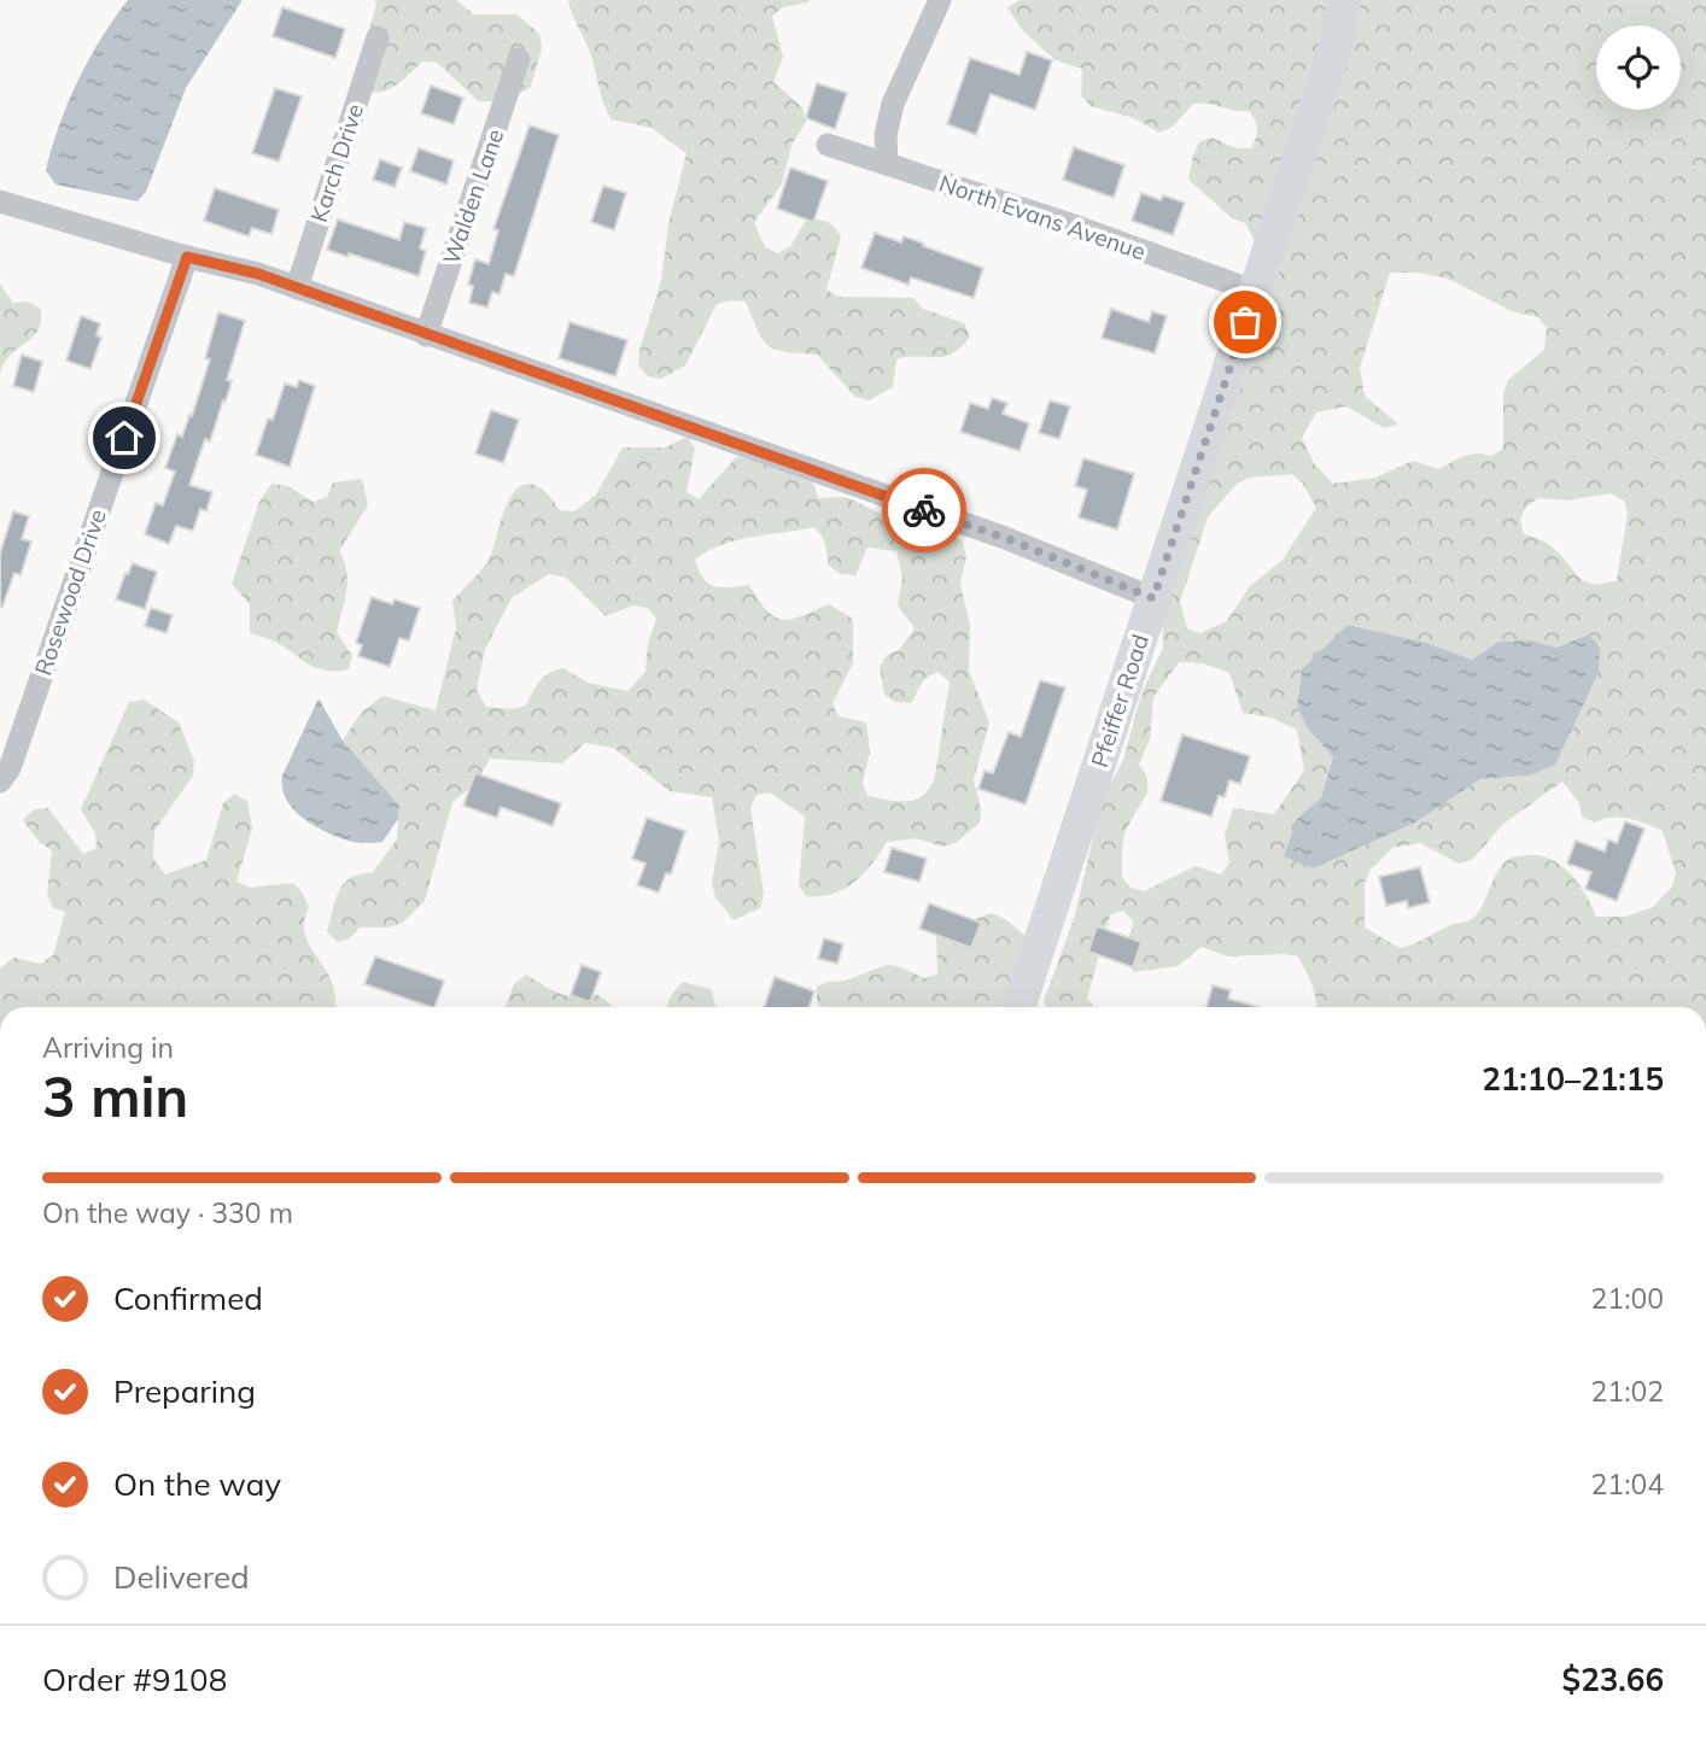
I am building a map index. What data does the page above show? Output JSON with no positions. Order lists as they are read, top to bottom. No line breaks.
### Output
{"streets":{"street":["Karch Drive","Walden Lane","North Evans Avenue","Rosewood Drive","Pfeiffer Road"]},"crossings":[["North Evans Avenue","Pfeiffer Road"]],"page":{"heading":["3 min","Arriving in","21:10–21:15"],"panel":["Order #9108","$23.66"],"bar":"On the way · 330 m","list":[["Confirmed","21:00"],["Preparing","21:02"],["On the way","21:04"],"Delivered"]}}
